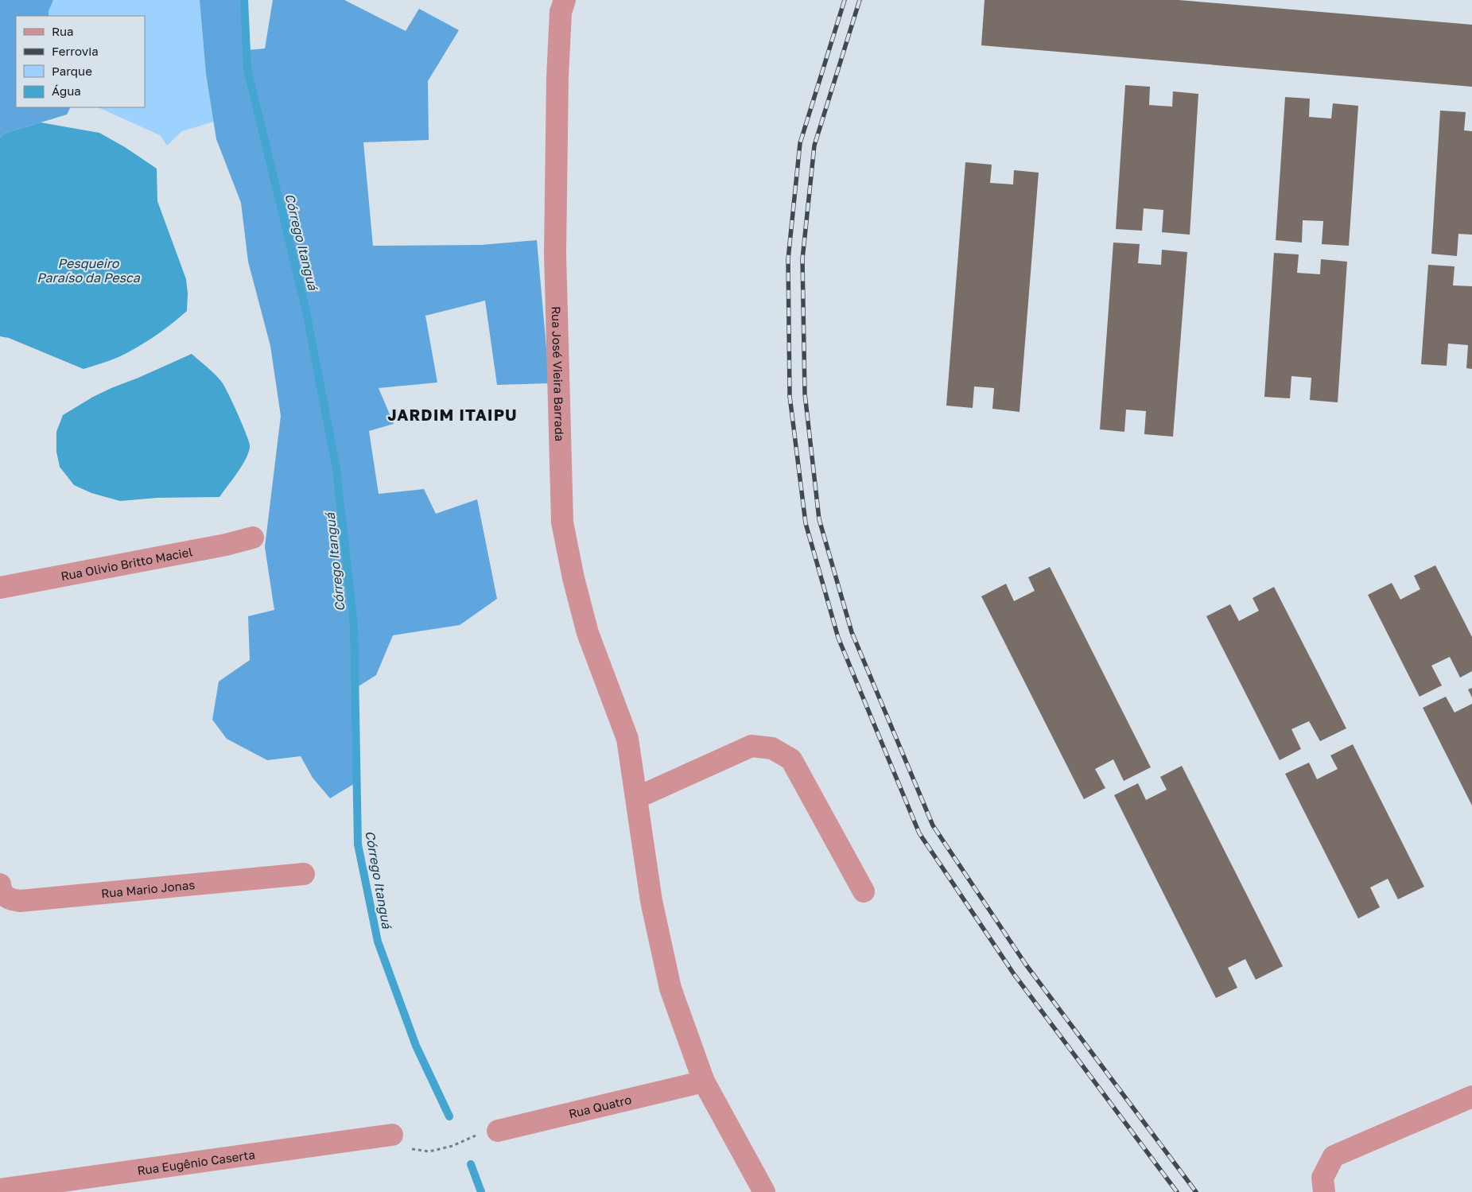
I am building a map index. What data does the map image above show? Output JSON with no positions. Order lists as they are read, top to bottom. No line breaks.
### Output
{"streets":{"street":["Rua José Vieira Barrada","Rua Olivio Britto Maciel","Rua Mario Jonas","Rua Quatro","Rua Eugênio Caserta"]},"crossings":[["Rua José Vieira Barrada","Rua Quatro"]],"districts":["JARDIM ITAIPU"],"water":["Córrego Itanguá","Pesqueiro Paraíso da Pesca"],"legend":["Rua","Ferrovia","Parque","Água"]}
